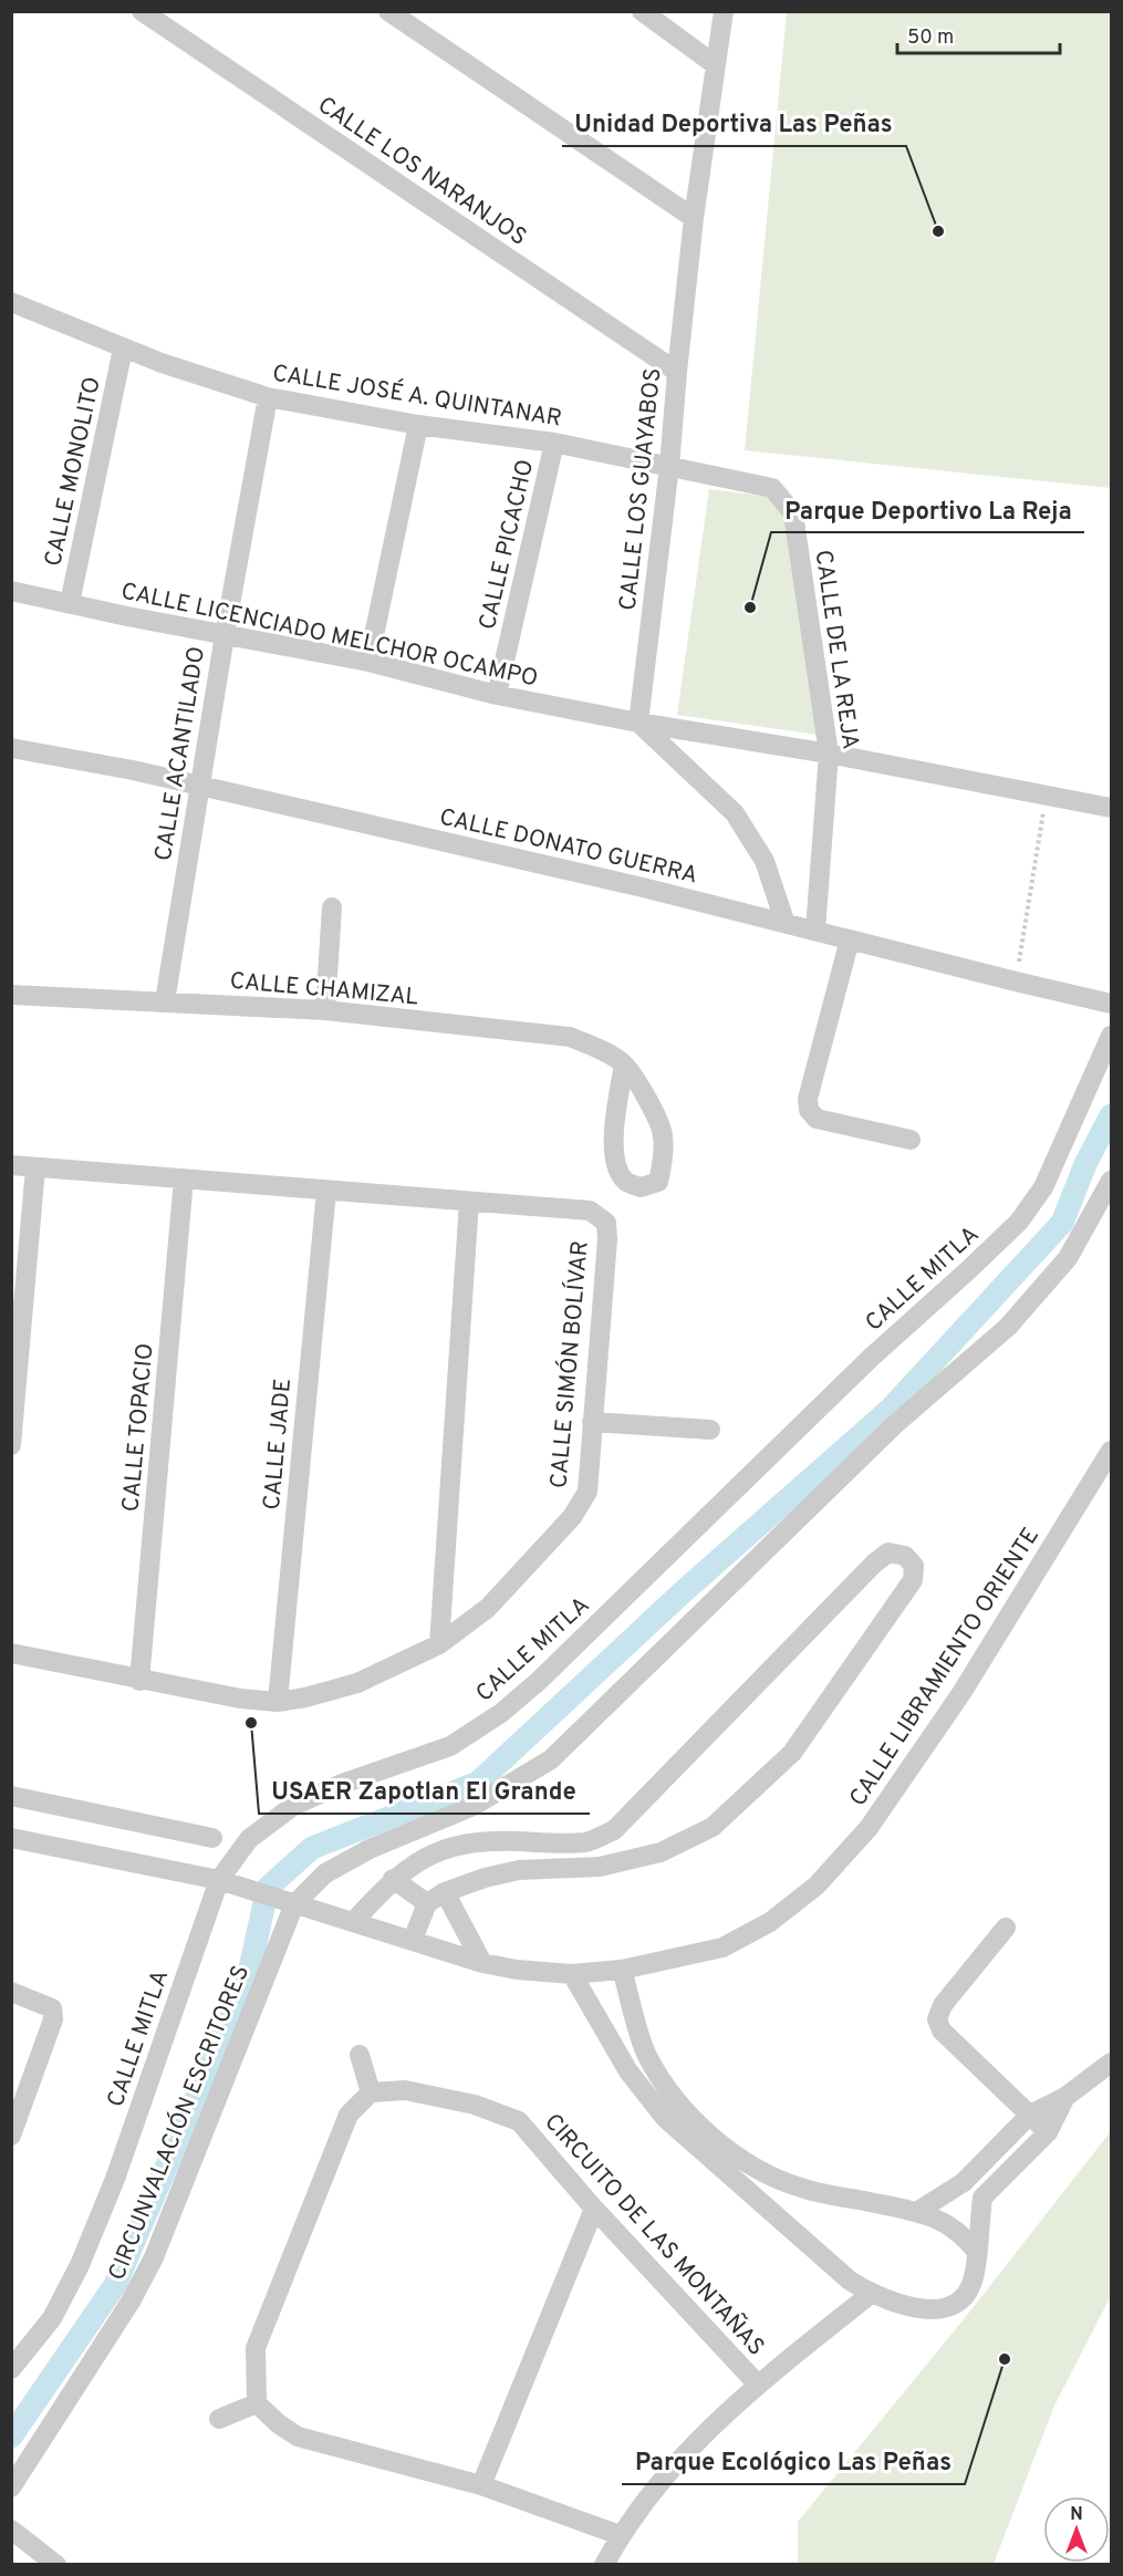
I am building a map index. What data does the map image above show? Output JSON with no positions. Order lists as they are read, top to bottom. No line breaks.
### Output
{"streets":{"street":["CALLE LOS NARANJOS","CALLE JOSÉ A. QUINTANAR","CALLE MONOLITO","CALLE LOS GUAYABOS","CALLE PICACHO","CALLE LICENCIADO MELCHOR OCAMPO","CALLE DE LA REJA","CALLE ACANTILADO","CALLE DONATO GUERRA","CALLE CHAMIZAL","CALLE MITLA","CALLE SIMÓN BOLÍVAR","CALLE TOPACIO","CALLE JADE","CALLE LIBRAMIENTO ORIENTE","CIRCUNVALACIÓN ESCRITORES","CIRCUITO DE LAS MONTAÑAS"]},"crossings":[["CALLE LOS NARANJOS","CALLE LOS GUAYABOS"],["CALLE JOSÉ A. QUINTANAR","CALLE MONOLITO"],["CALLE JOSÉ A. QUINTANAR","CALLE LOS GUAYABOS"],["CALLE JOSÉ A. QUINTANAR","CALLE PICACHO"],["CALLE JOSÉ A. QUINTANAR","CALLE DE LA REJA"],["CALLE JOSÉ A. QUINTANAR","CALLE ACANTILADO"],["CALLE MONOLITO","CALLE LICENCIADO MELCHOR OCAMPO"],["CALLE LOS GUAYABOS","CALLE LICENCIADO MELCHOR OCAMPO"],["CALLE LOS GUAYABOS","CALLE DE LA REJA"],["CALLE PICACHO","CALLE LICENCIADO MELCHOR OCAMPO"],["CALLE LICENCIADO MELCHOR OCAMPO","CALLE DE LA REJA"],["CALLE LICENCIADO MELCHOR OCAMPO","CALLE ACANTILADO"],["CALLE DE LA REJA","CALLE DONATO GUERRA"],["CALLE ACANTILADO","CALLE DONATO GUERRA"],["CALLE ACANTILADO","CALLE CHAMIZAL"],["CALLE MITLA","CALLE LIBRAMIENTO ORIENTE"],["CALLE SIMÓN BOLÍVAR","CALLE TOPACIO"],["CALLE SIMÓN BOLÍVAR","CALLE JADE"],["CALLE LIBRAMIENTO ORIENTE","CIRCUNVALACIÓN ESCRITORES"]],"places":["Unidad Deportiva Las Peñas","Parque Deportivo La Reja","USAER Zapotlan El Grande","Parque Ecológico Las Peñas"],"scale_bar":"50 m","north":"top"}
